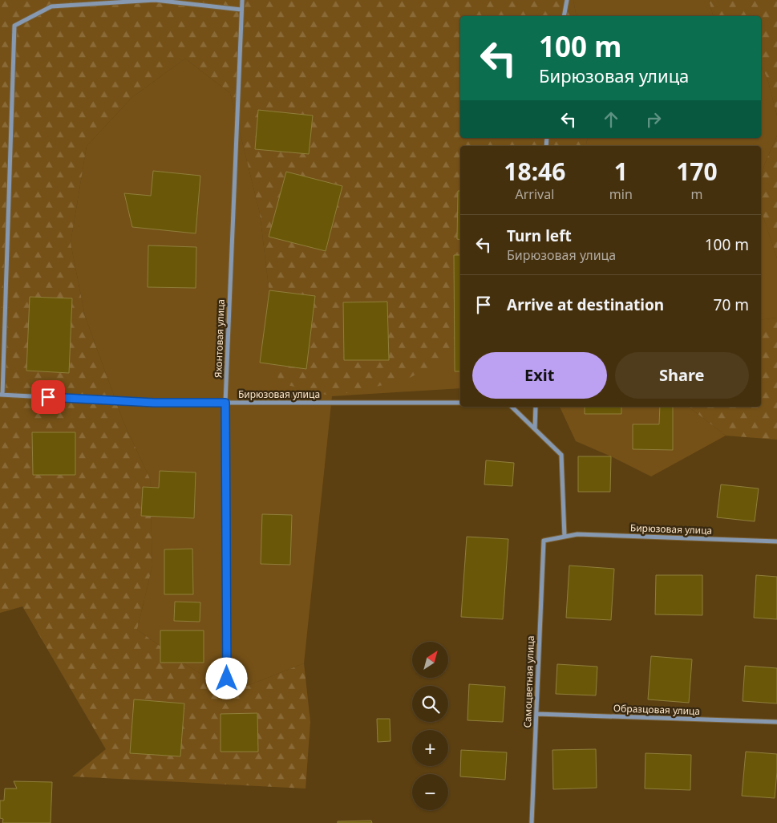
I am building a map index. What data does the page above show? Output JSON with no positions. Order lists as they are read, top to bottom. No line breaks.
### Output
{"streets":{"street":["Яхонтовая улица","Бирюзовая улица","Самоцветная улица","Образцовая улица"]},"crossings":[["Яхонтовая улица","Бирюзовая улица"],["Бирюзовая улица","Самоцветная улица"],["Самоцветная улица","Образцовая улица"]],"north":"top right","page":{"turn":["100 m","Бирюзовая улица"],"eta":["18:46","Arrival","1","min","170","m"],"list":[{"name":"Turn left","note":"Бирюзовая улица","value":"100 m"},{"name":"Arrive at destination","value":"70 m"}],"buttons":["Exit","Share"],"map_buttons":["+","−"]}}
